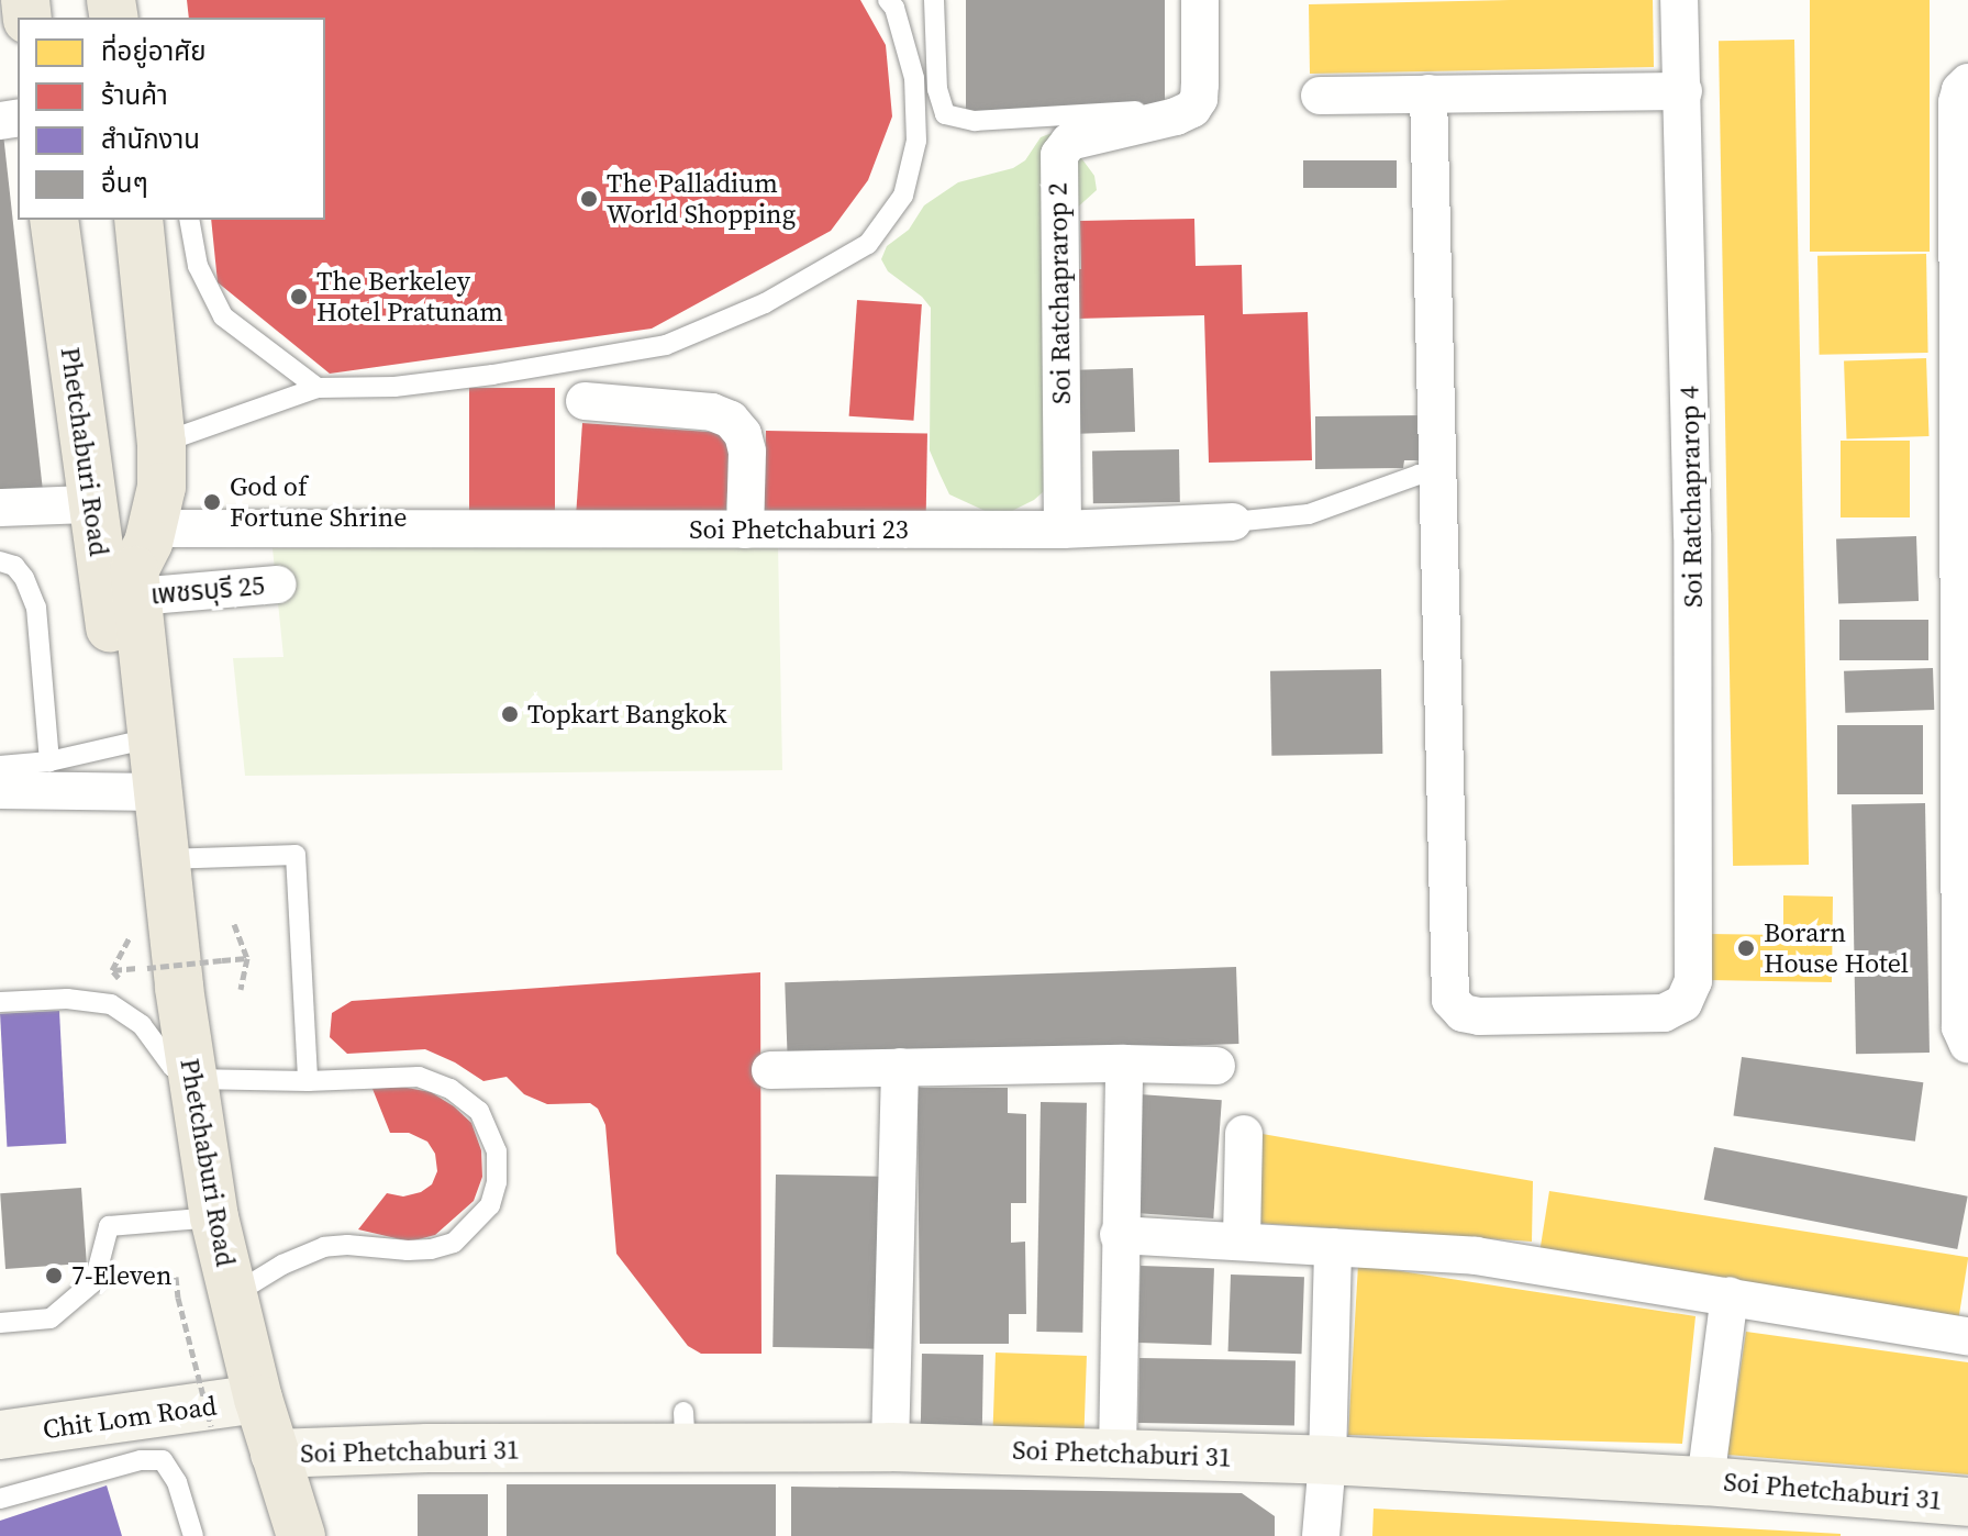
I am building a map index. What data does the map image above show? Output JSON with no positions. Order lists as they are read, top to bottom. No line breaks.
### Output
{"streets":{"main road":["Phetchaburi Road"],"street":["Soi Ratchaprarop 2","Soi Ratchaprarop 4","Soi Phetchaburi 23","เพชรบุรี 25","Chit Lom Road","Soi Phetchaburi 31"]},"crossings":[["Soi Ratchaprarop 2","Soi Phetchaburi 23"],["Phetchaburi Road","Soi Phetchaburi 23"],["Phetchaburi Road","เพชรบุรี 25"],["Phetchaburi Road","Chit Lom Road"],["Phetchaburi Road","Soi Phetchaburi 31"],["Soi Ratchaprarop 4","Soi Phetchaburi 23"]],"places":["The Palladium World Shopping","The Berkeley Hotel Pratunam","God of Fortune Shrine","Topkart Bangkok","Borarn House Hotel","7-Eleven"],"legend":["ที่อยู่อาศัย","ร้านค้า","สำนักงาน","อื่นๆ"]}
